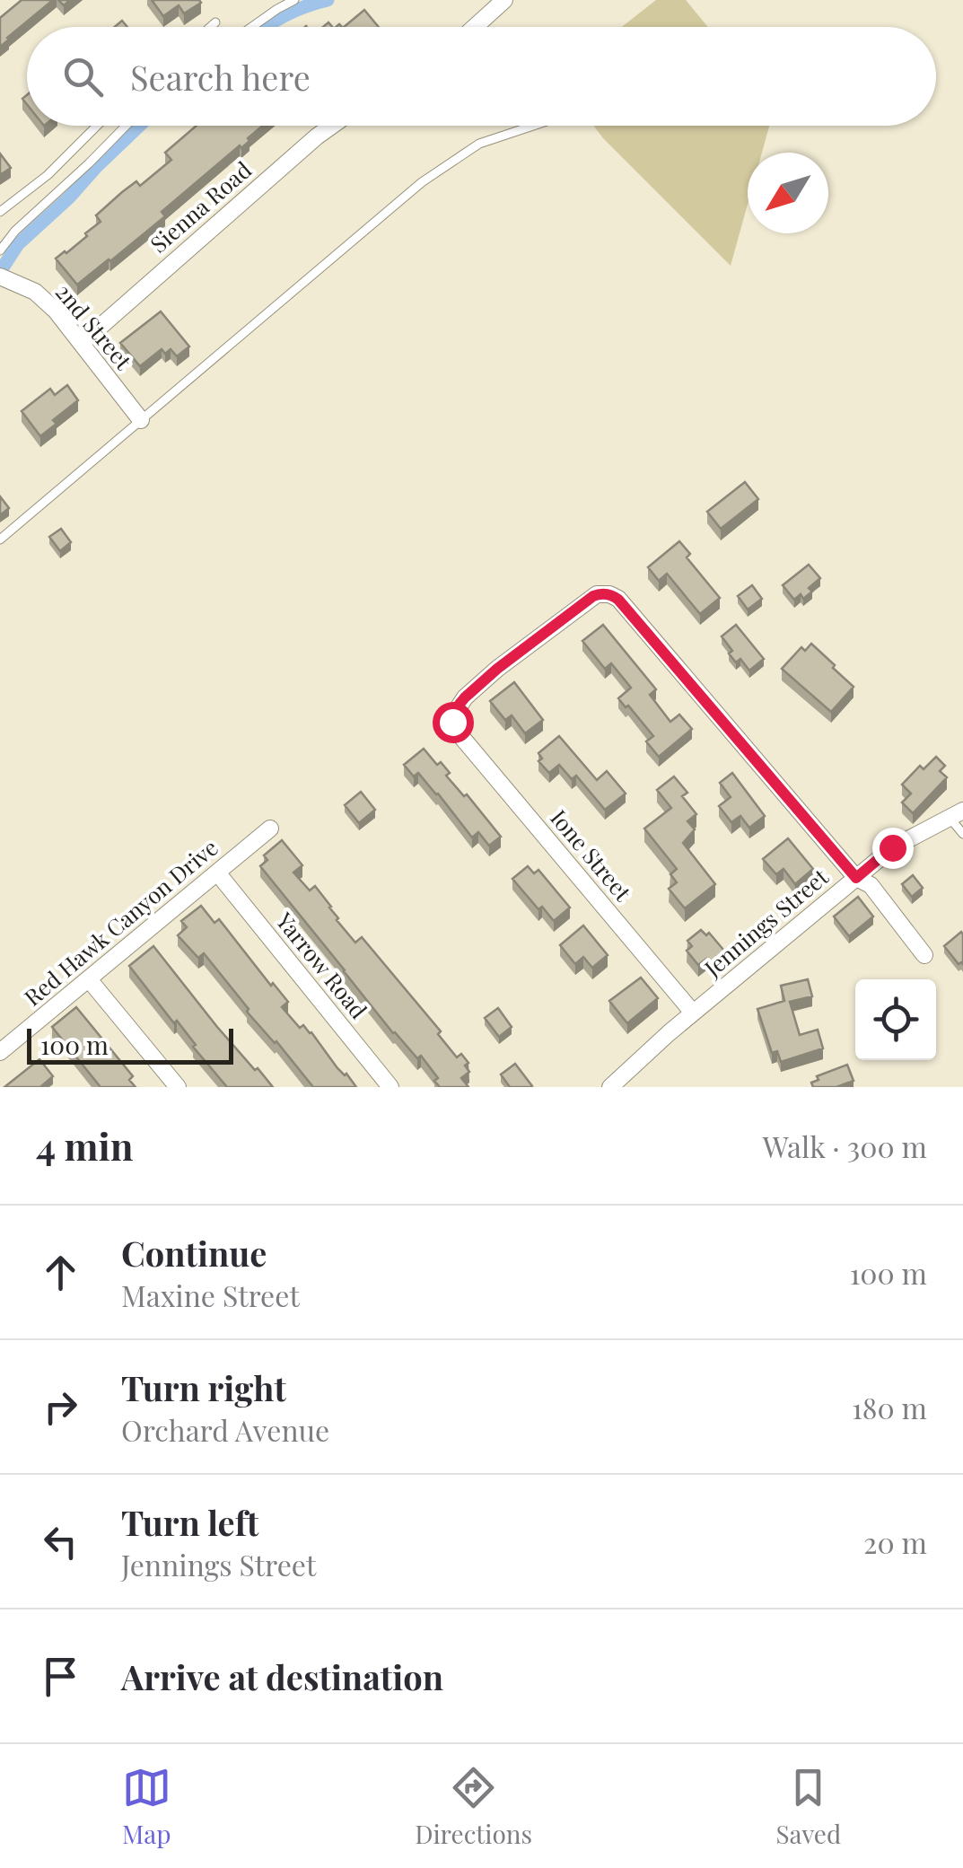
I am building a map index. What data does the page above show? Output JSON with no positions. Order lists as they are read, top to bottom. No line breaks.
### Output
{"streets":{"street":["Sienna Road","2nd Street","Ione Street","Red Hawk Canyon Drive","Jennings Street","Yarrow Road"]},"crossings":[["Sienna Road","2nd Street"],["Ione Street","Jennings Street"],["Red Hawk Canyon Drive","Yarrow Road"]],"scale_bar":"100 m","north":"bottom left","page":{"search":"Search here","scale":"100 m","heading":["4 min","Walk · 300 m"],"list":[["Continue","Maxine Street","100 m"],["Turn right","Orchard Avenue","180 m"],["Turn left","Jennings Street","20 m"],"Arrive at destination"],"nav":["Map","Directions","Saved"]}}
